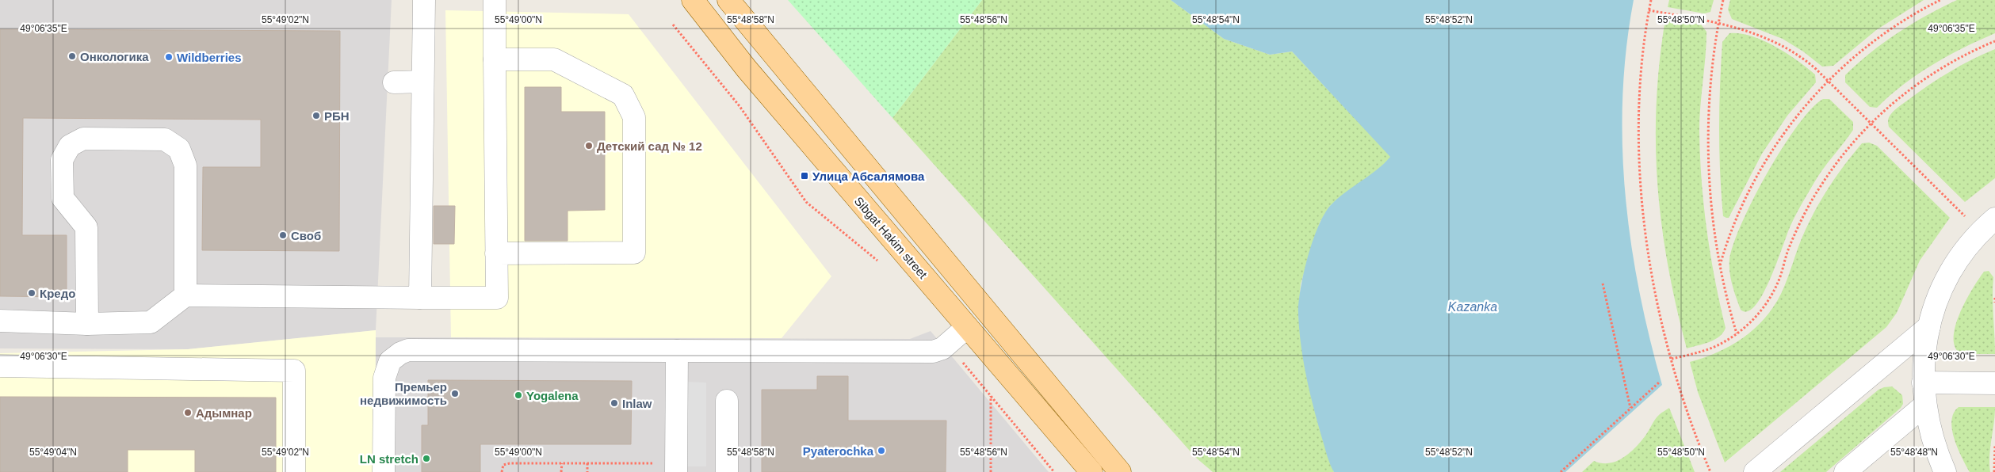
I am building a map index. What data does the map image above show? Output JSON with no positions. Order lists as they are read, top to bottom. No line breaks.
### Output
{"streets":{"main road":["Sibgat Hakim street"]},"water":["Kazanka"],"places":{"other":["Онкологика","Wildberries","РБН","Детский сад № 12","Своб","Кредо","Премьер недвижимость","Yogalena","Inlaw","Адымнар","Pyaterochka","LN stretch"],"transit":["Улица Абсалямова"]},"coordinates":["55°49'02\"N","55°49'00\"N","55°48'58\"N","55°48'56\"N","55°48'54\"N","55°48'52\"N","55°48'50\"N","49°06'35\"E","49°06'30\"E","55°49'04\"N","55°48'48\"N"]}
